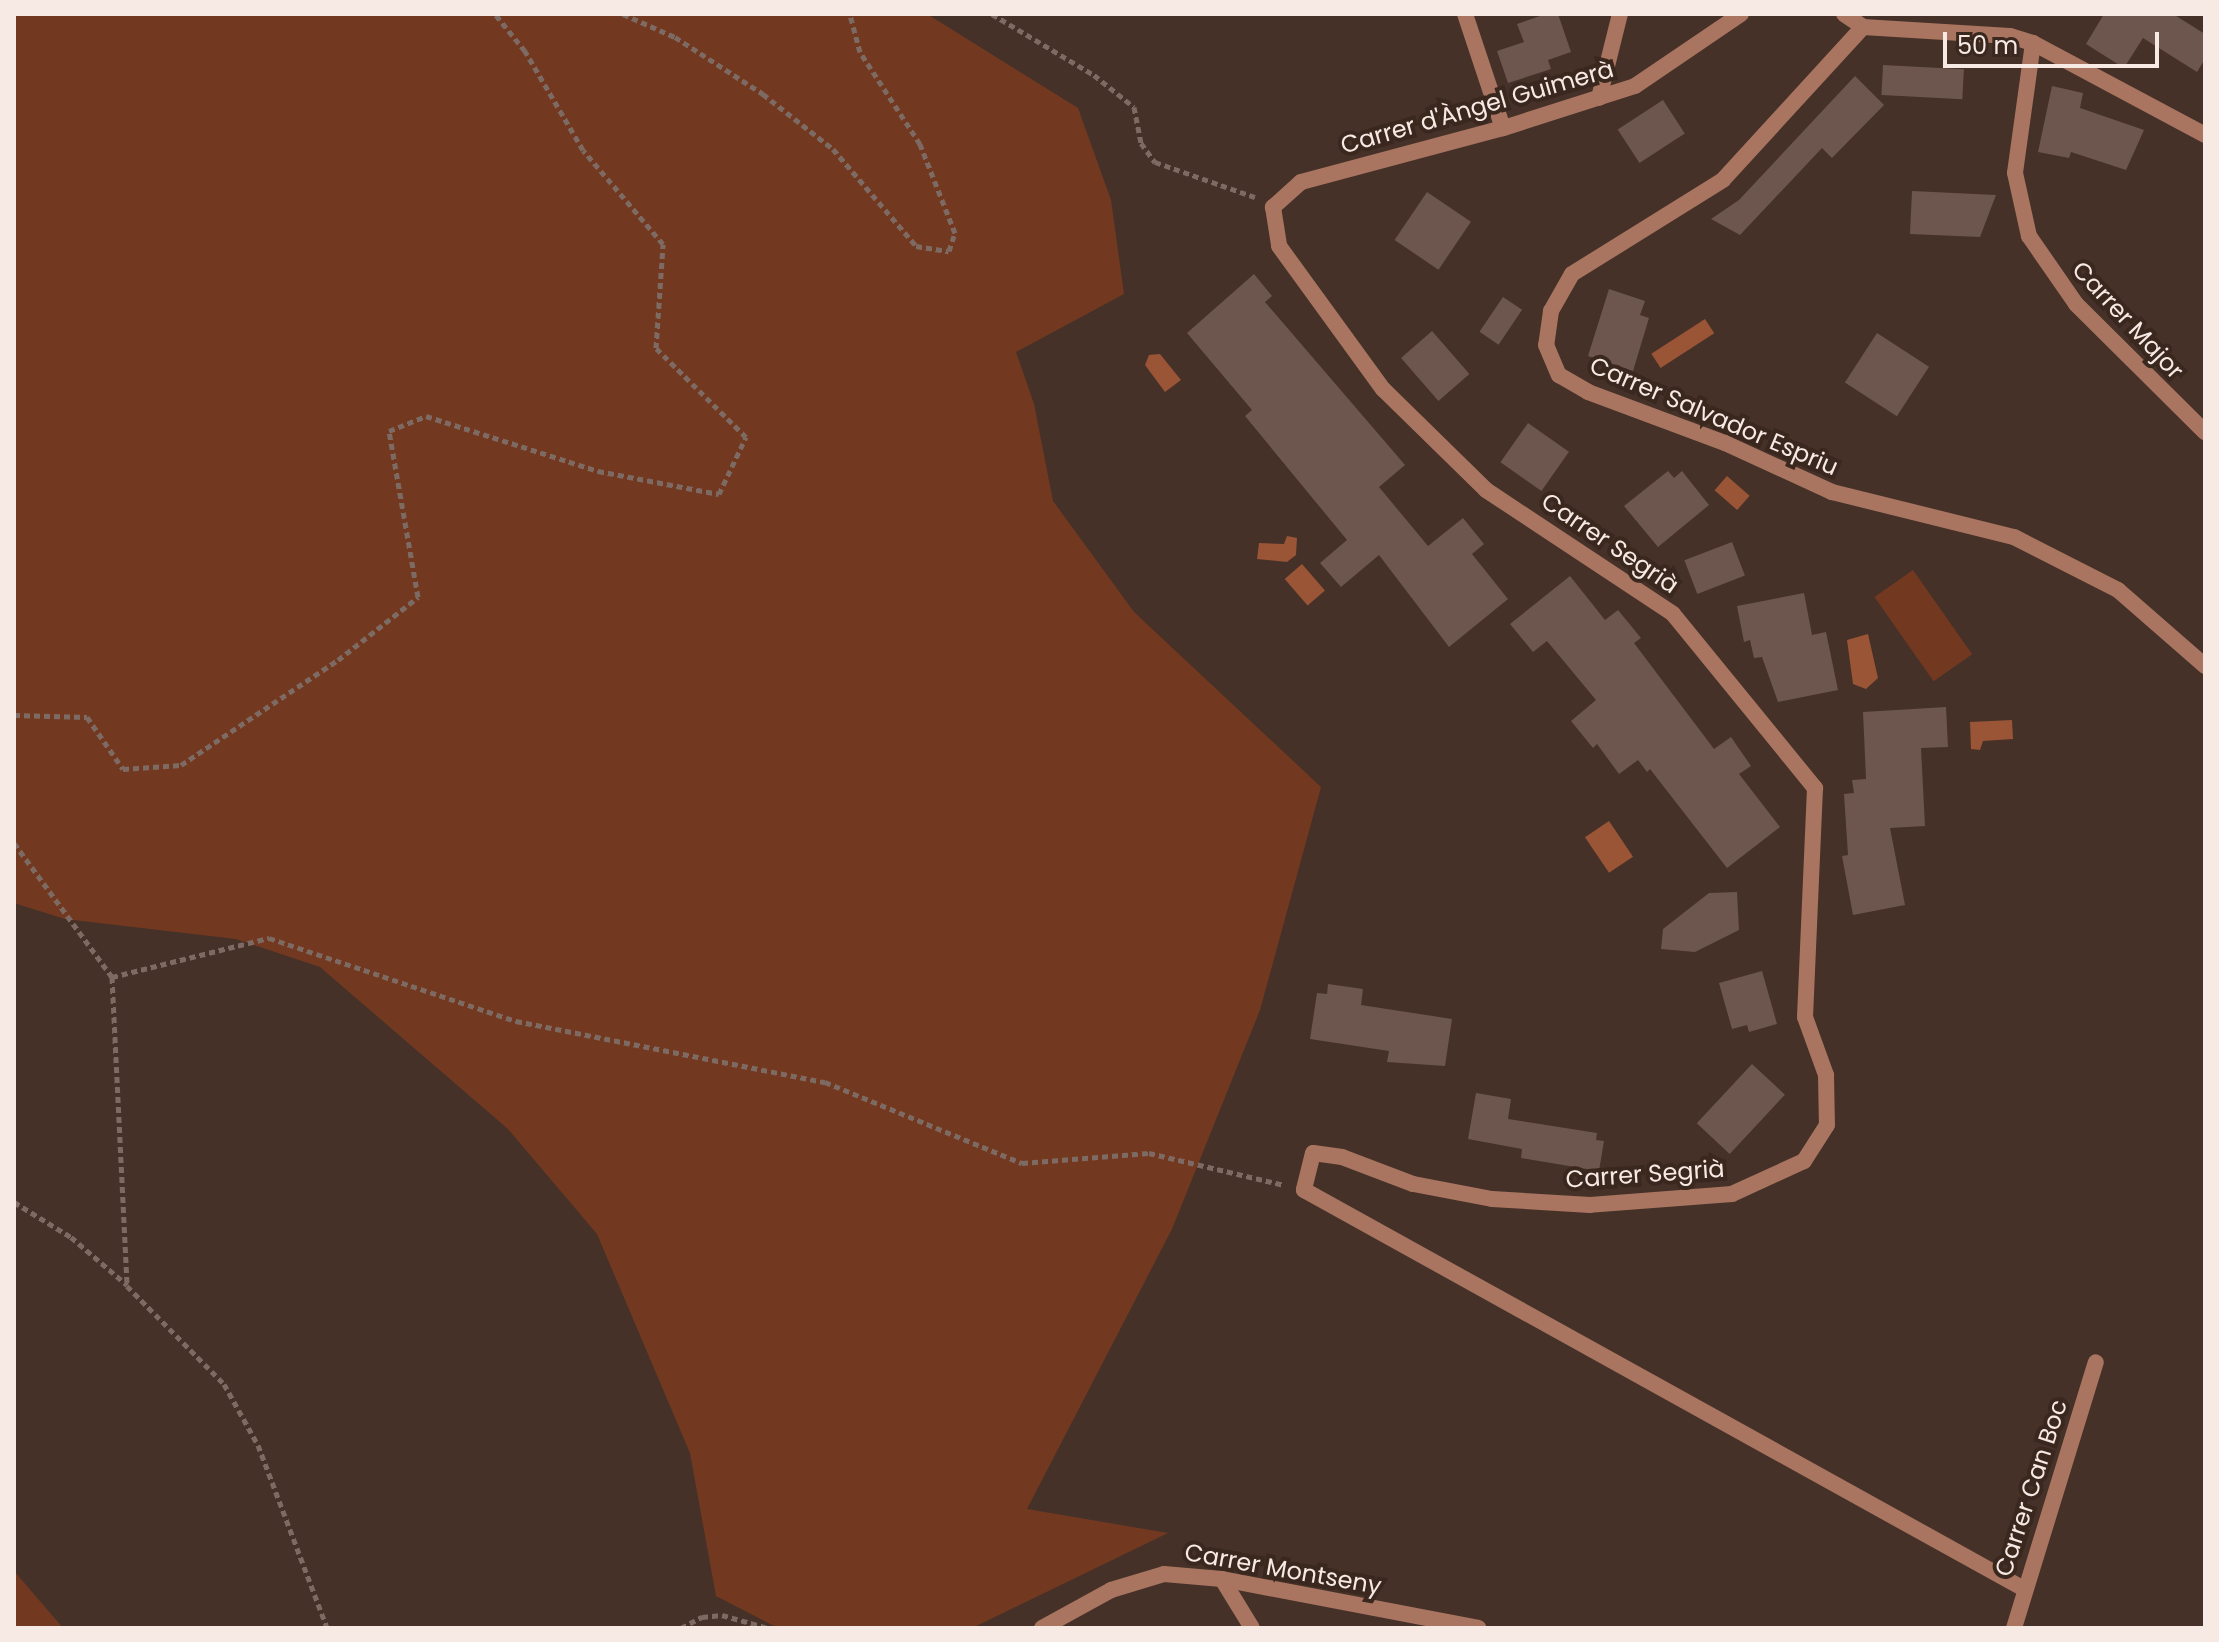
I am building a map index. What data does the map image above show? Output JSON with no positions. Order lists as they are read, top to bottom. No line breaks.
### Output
{"streets":{"street":["Carrer d'Àngel Guimerà","Carrer Major","Carrer Salvador Espriu","Carrer Segrià","Carrer Can Boc","Carrer Montseny"]},"crossings":[["Carrer d'Àngel Guimerà","Carrer Segrià"]],"scale_bar":"50 m"}
